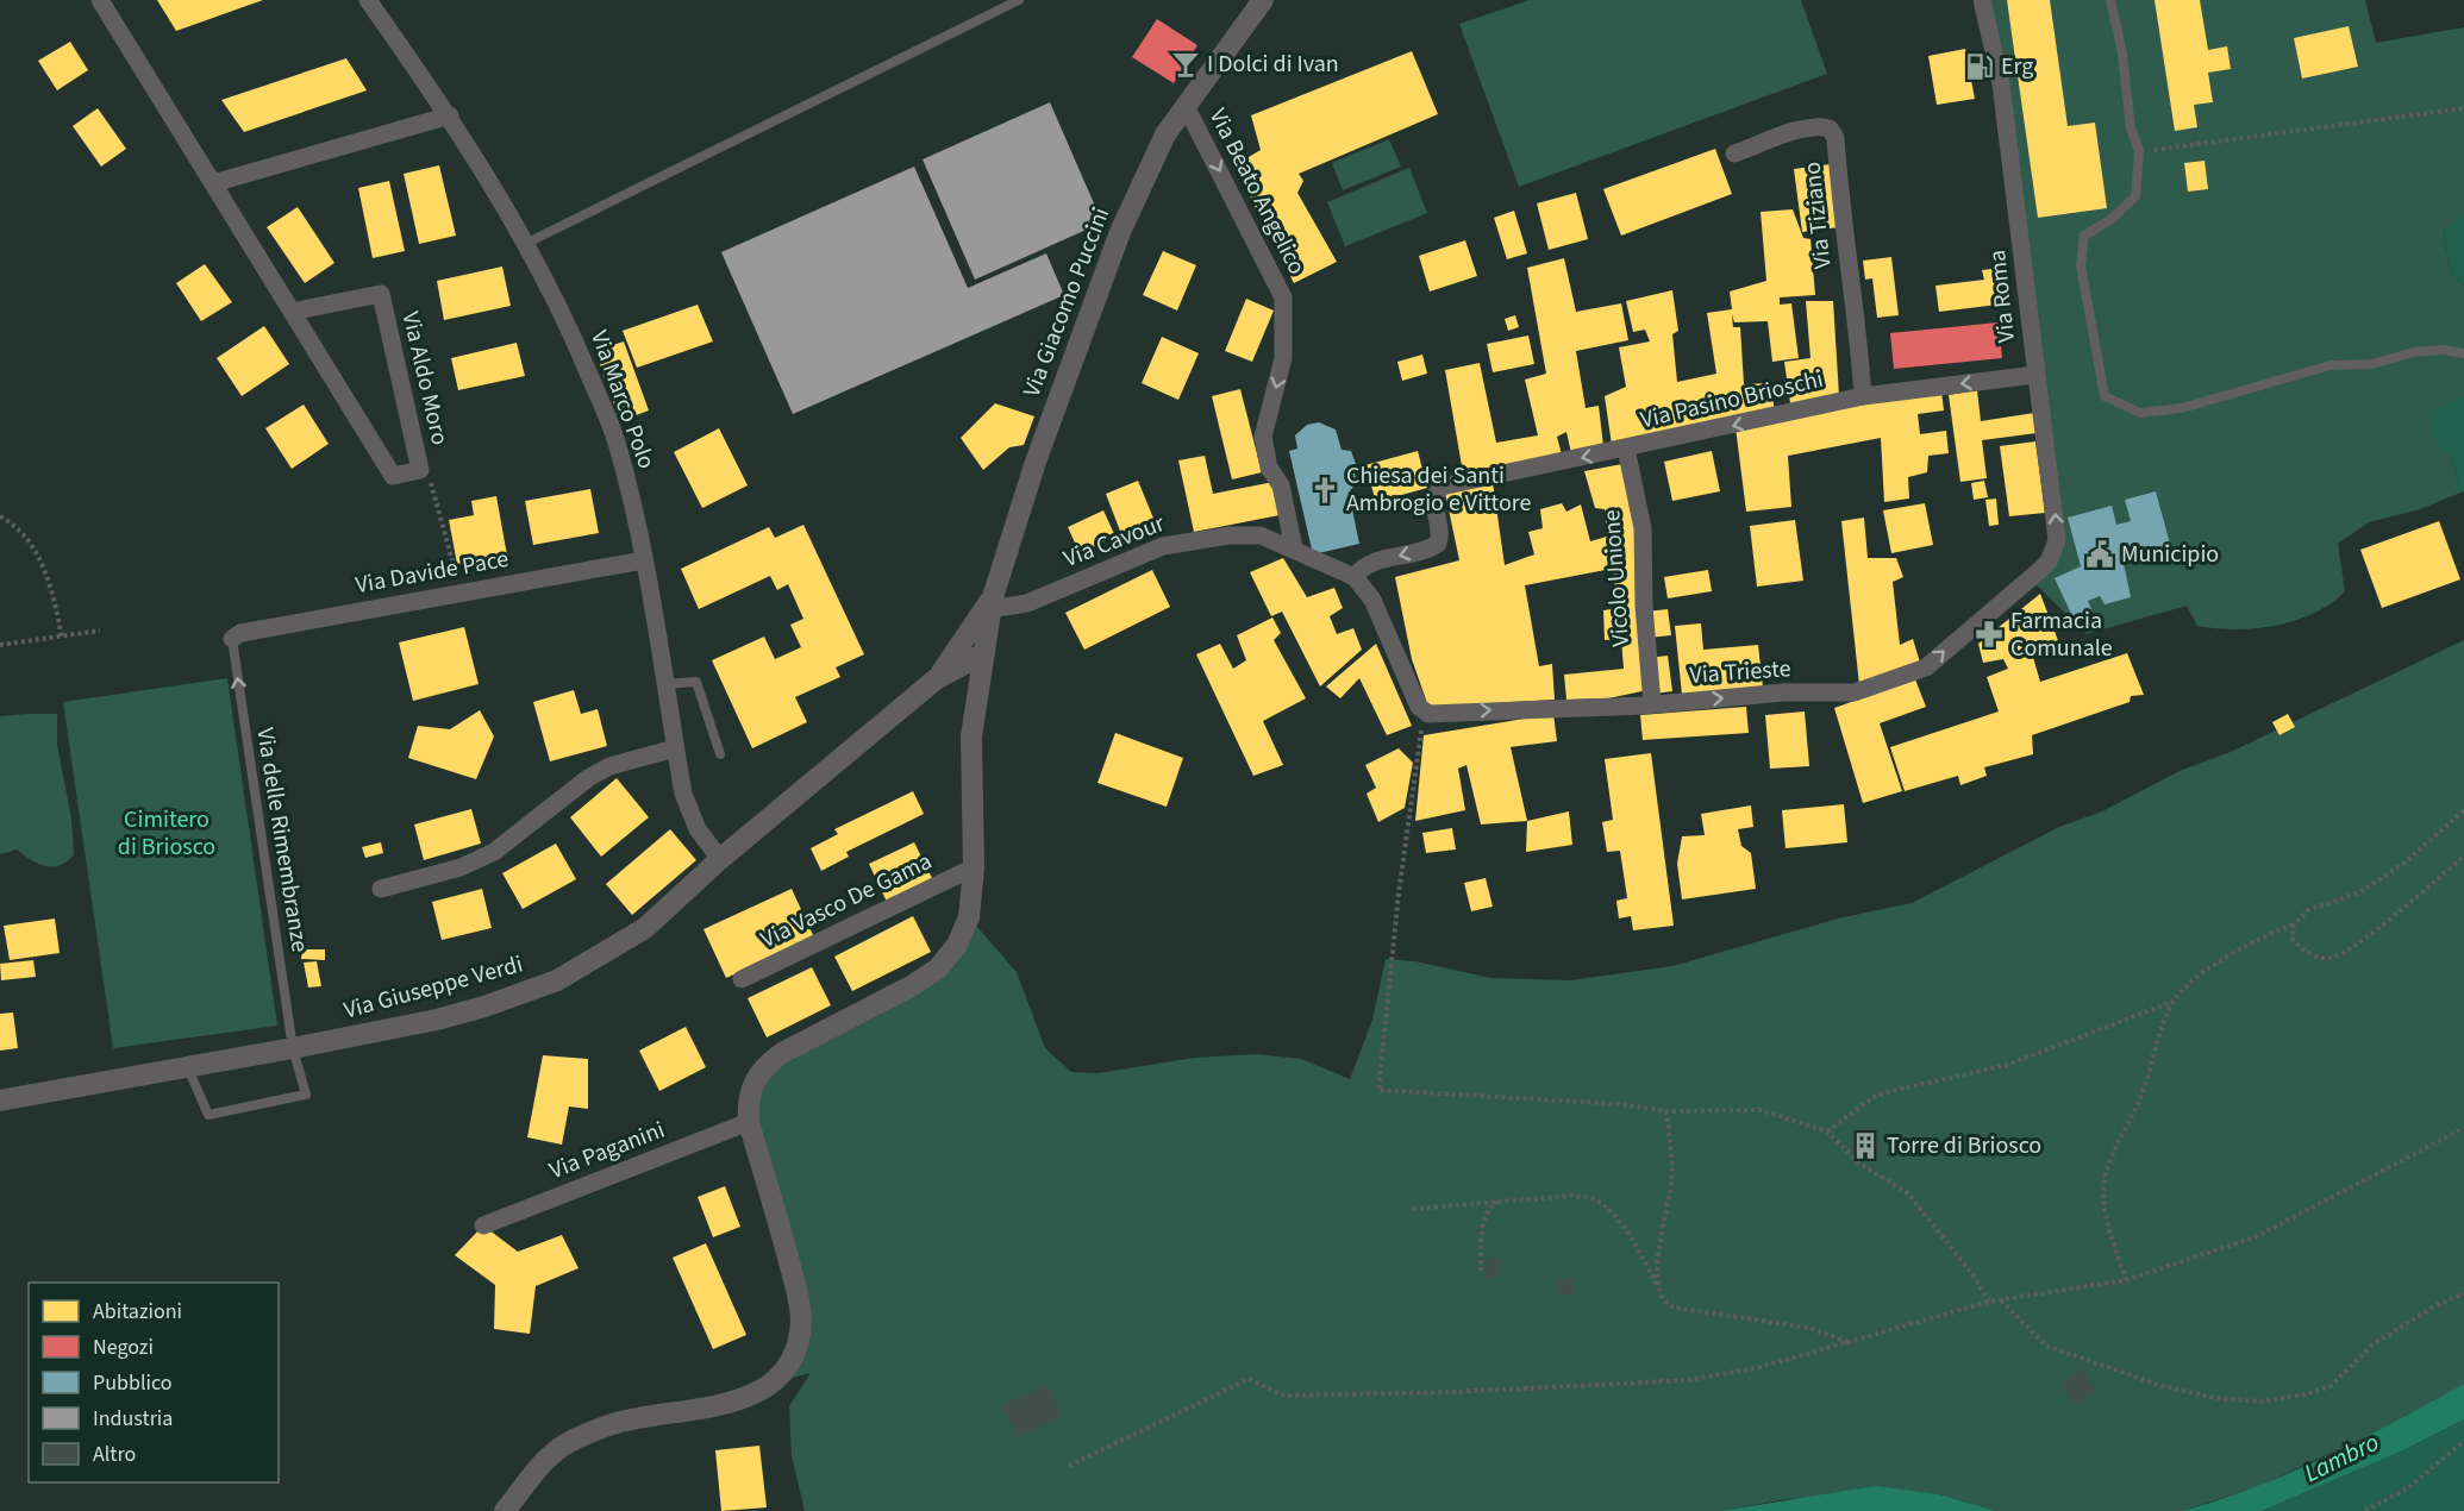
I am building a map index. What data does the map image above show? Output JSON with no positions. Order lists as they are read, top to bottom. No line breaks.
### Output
{"streets":{"street":["Via Beato Angelico","Via Tiziano","Via Roma","Via Giacomo Puccini","Via Aldo Moro","Via Marco Polo","Via Pasino Brioschi","Via Cavour","Via Davide Pace","Vicolo Unione","Via Trieste","Via Vasco De Gama","Via Giuseppe Verdi","Via Paganini"],"lane":["Via delle Rimembranze"]},"crossings":[["Via Beato Angelico","Via Giacomo Puccini"],["Via Beato Angelico","Via Cavour"],["Via Tiziano","Via Pasino Brioschi"],["Via Roma","Via Pasino Brioschi"],["Via Roma","Via Trieste"],["Via Giacomo Puccini","Via Cavour"],["Via Giacomo Puccini","Via Vasco De Gama"],["Via Giacomo Puccini","Via Giuseppe Verdi"],["Via Giacomo Puccini","Via Paganini"],["Via Marco Polo","Via Davide Pace"],["Via Marco Polo","Via Giuseppe Verdi"],["Via Pasino Brioschi","Via Cavour"],["Via Pasino Brioschi","Vicolo Unione"],["Via Davide Pace","Via delle Rimembranze"],["Vicolo Unione","Via Trieste"],["Via delle Rimembranze","Via Giuseppe Verdi"]],"one_way":["Via Beato Angelico","Via Pasino Brioschi","Via Trieste","Via delle Rimembranze"],"water":["Lambro"],"parks":["Cimitero di Briosco"],"places":{"bar":["I Dolci di Ivan"],"fuel station":["Erg"],"church":["Chiesa dei Santi Ambrogio e Vittore"],"public building":["Municipio"],"pharmacy":["Farmacia Comunale"],"building":["Torre di Briosco"]},"legend":["Abitazioni","Negozi","Pubblico","Industria","Altro"]}
